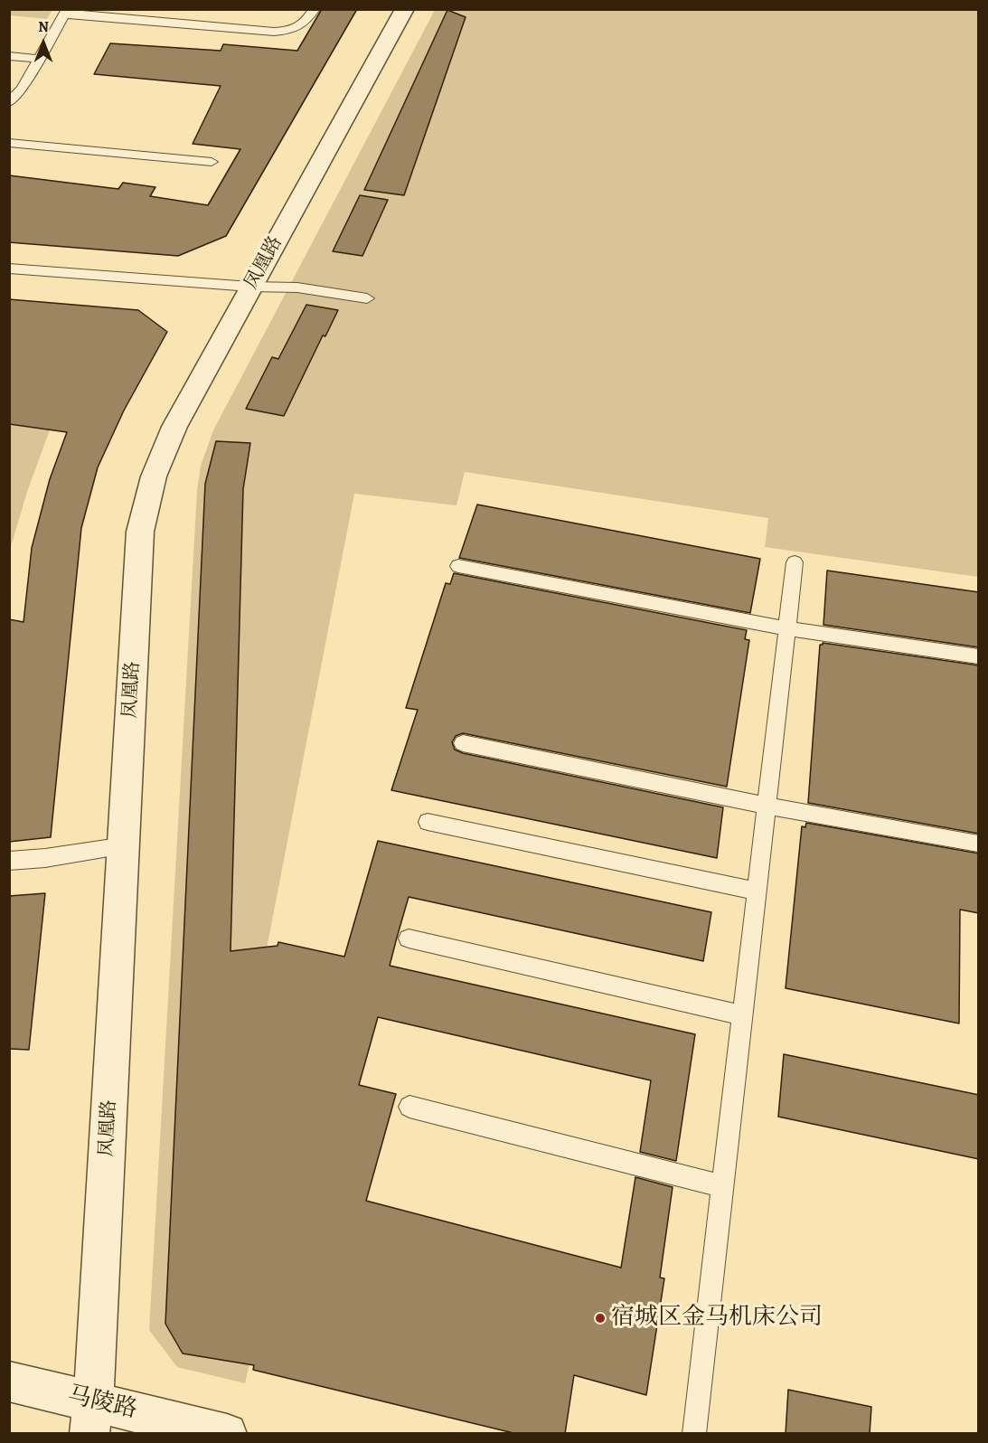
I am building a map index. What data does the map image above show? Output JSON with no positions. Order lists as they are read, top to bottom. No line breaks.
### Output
{"streets":{"street":["凤凰路","马陵路"]},"crossings":[["凤凰路","马陵路"]],"places":["宿城区金马机床公司"],"north":"top"}
